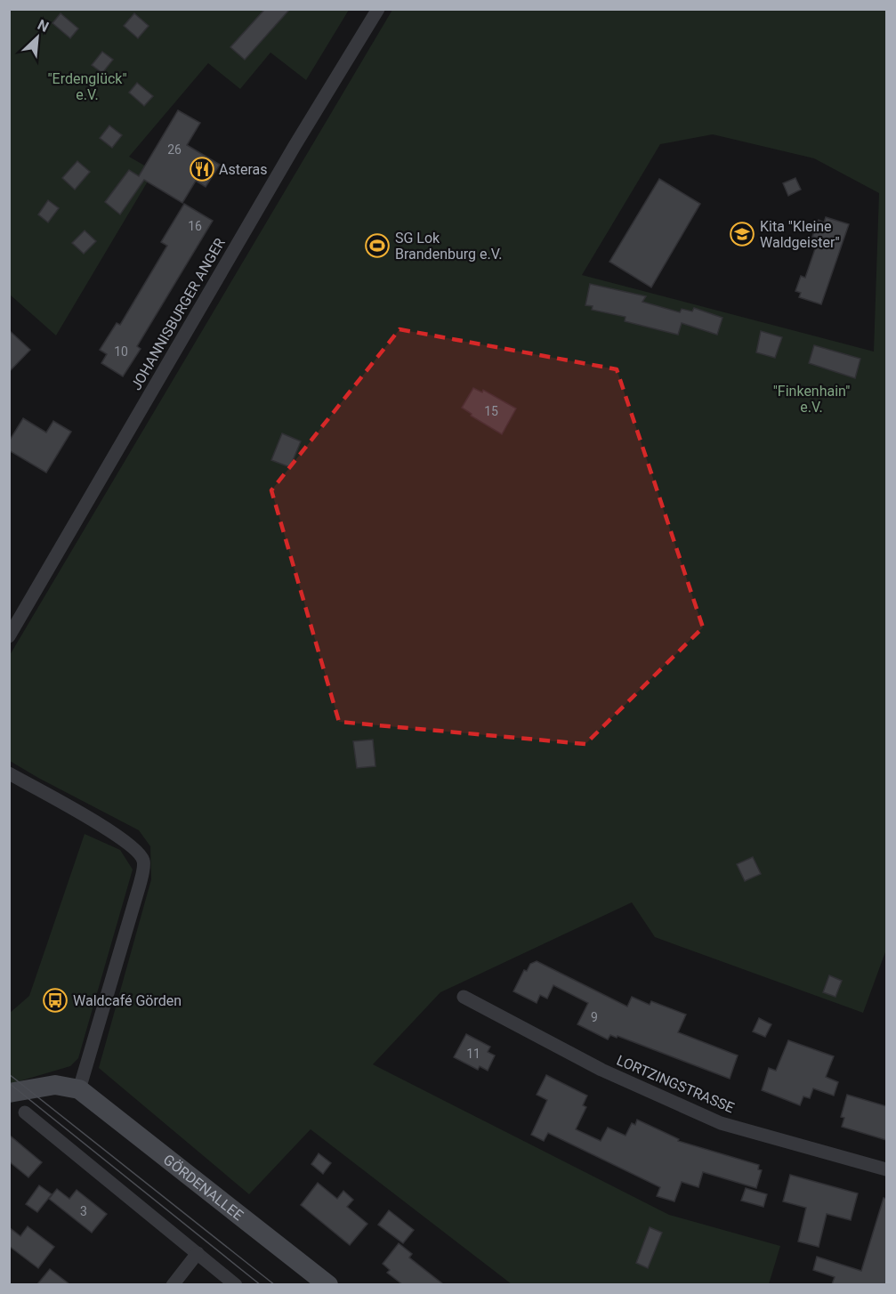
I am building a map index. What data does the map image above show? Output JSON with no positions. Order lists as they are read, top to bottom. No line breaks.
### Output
{"streets":{"street":["JOHANNISBURGER ANGER","LORTZINGSTRASSE","GÖRDENALLEE"]},"parks":["\"Erdenglück\" e.V.","\"Finkenhain\" e.V."],"places":{"restaurant":["Asteras"],"school or university":["Kita \"Kleine Waldgeister\""],"sports":["SG Lok Brandenburg e.V."],"bus stop":["Waldcafé Görden"]},"house_numbers":["26","16","10","15","9","11","3"],"north":"top right"}
